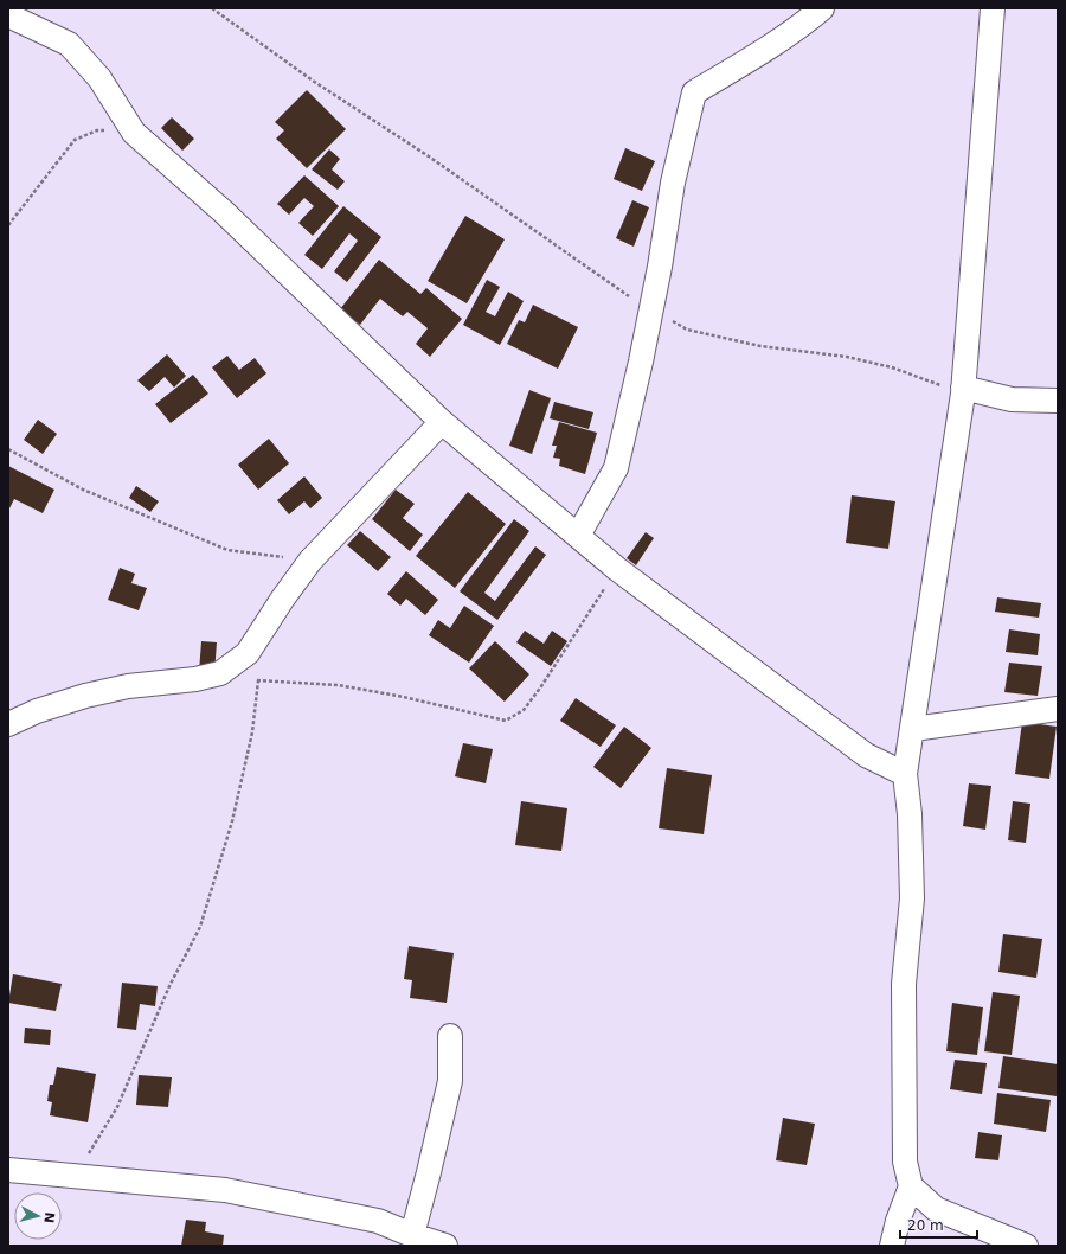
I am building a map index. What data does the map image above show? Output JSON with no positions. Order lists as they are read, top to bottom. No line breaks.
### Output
{"scale_bar":"20 m","north":"right"}
